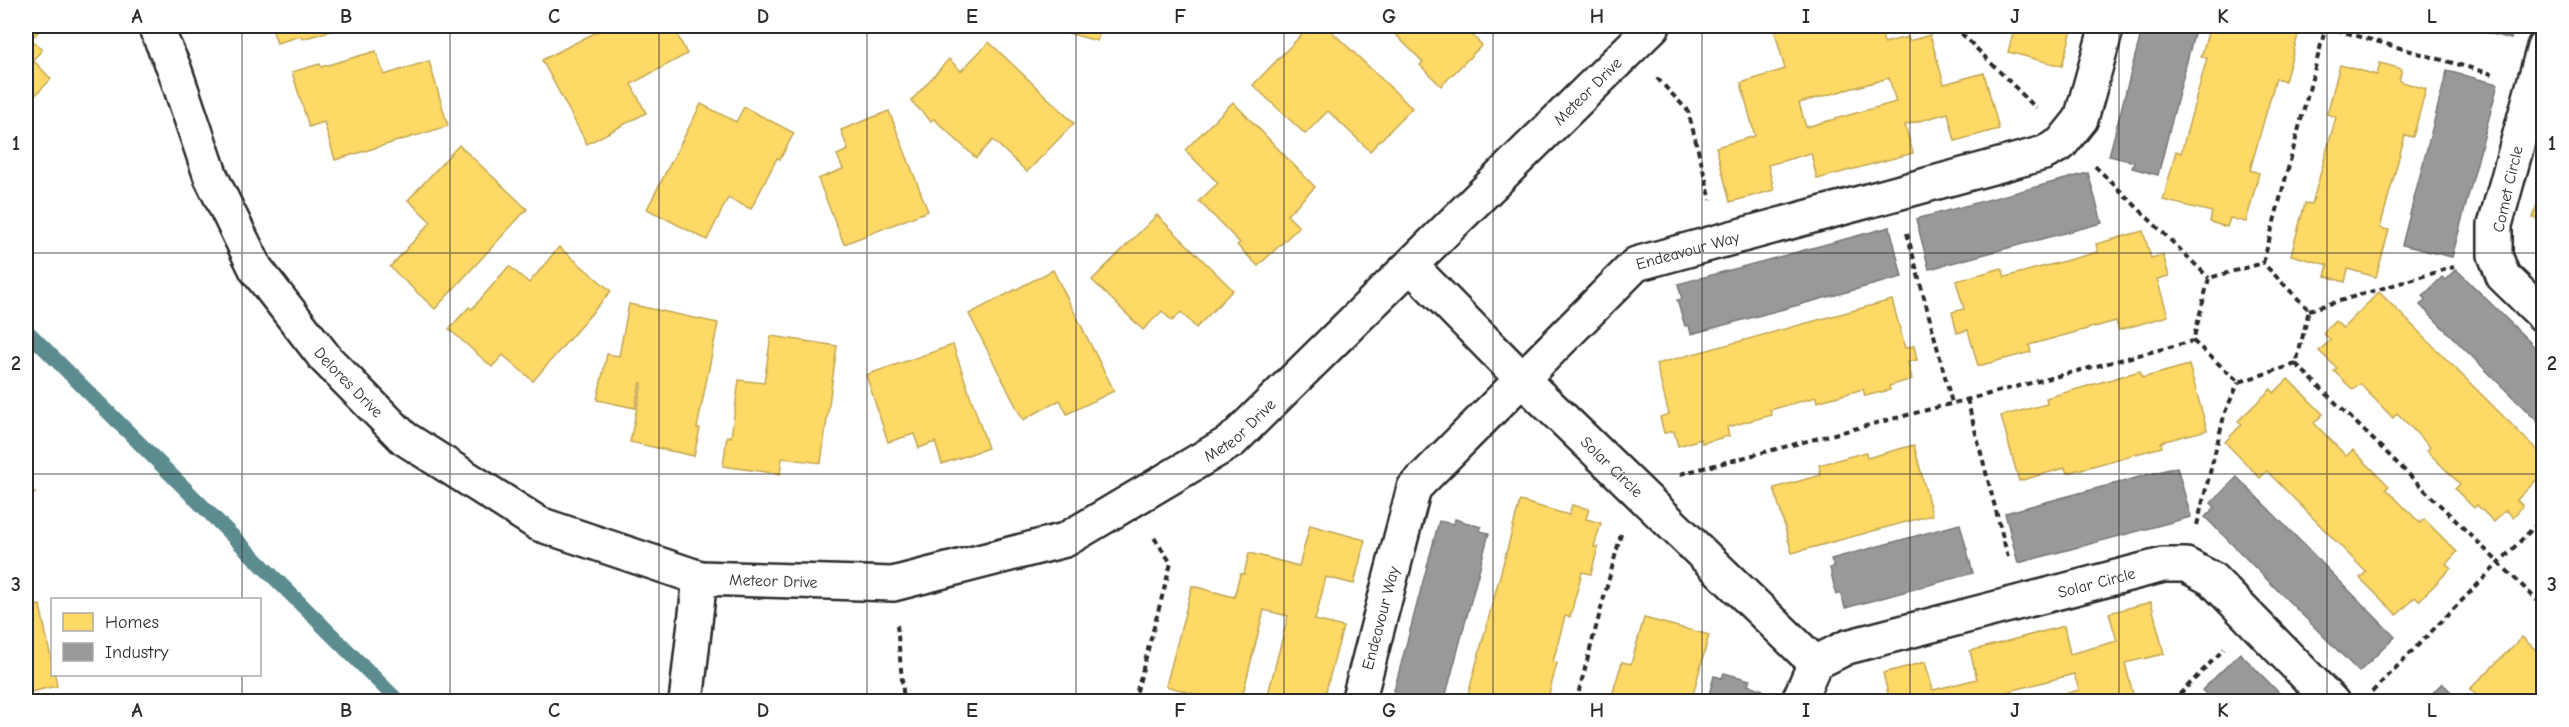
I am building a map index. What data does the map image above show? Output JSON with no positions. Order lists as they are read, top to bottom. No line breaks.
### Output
{"streets":{"street":["Meteor Drive","Comet Circle","Endeavour Way","Delores Drive","Solar Circle"]},"crossings":[["Meteor Drive","Delores Drive"],["Meteor Drive","Solar Circle"],["Endeavour Way","Solar Circle"]],"legend":["Homes","Industry"],"grid":{"columns":["A","B","C","D","E","F","G","H","I","J","K","L"],"rows":["1","2","3"]}}
